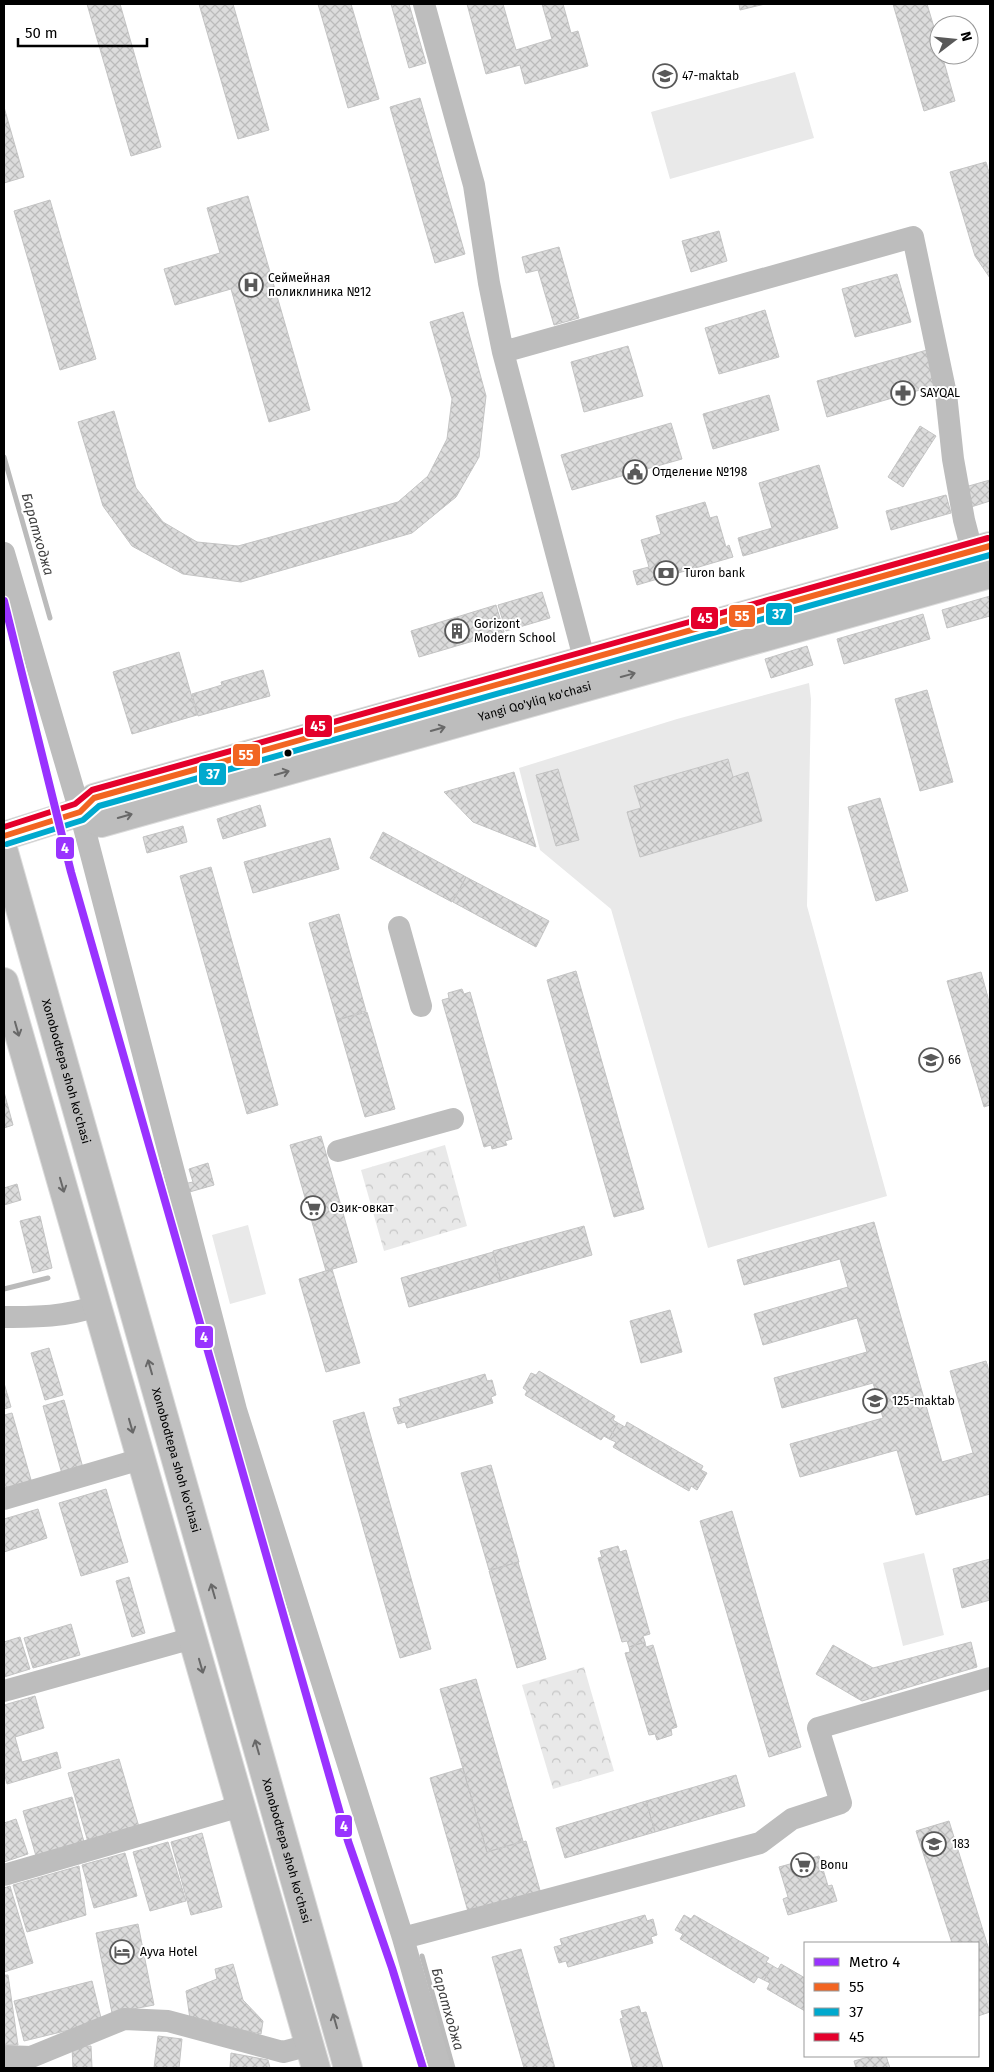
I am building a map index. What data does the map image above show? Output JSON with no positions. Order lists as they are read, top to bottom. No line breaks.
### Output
{"streets":{"main road":["Yangi Qo'yliq ko'chasi","Xonobodtepa shoh ko'chasi"]},"water":["Баратходжа"],"places":{"school or university":["47-maktab","66","125-maktab","183"],"hospital":["Сеймейная поликлиника №12"],"pharmacy":["SAYQAL"],"public building":["Отделение №198"],"bank":["Turon bank"],"building":["Gorizont Modern School"],"supermarket":["Озик-овкат","Bonu"],"hotel":["Ayva Hotel"]},"lines":["transit line 45","transit line 55","transit line 37","metro line 4"],"legend":["Metro 4","55","37","45"],"scale_bar":"50 m","north":"right"}
